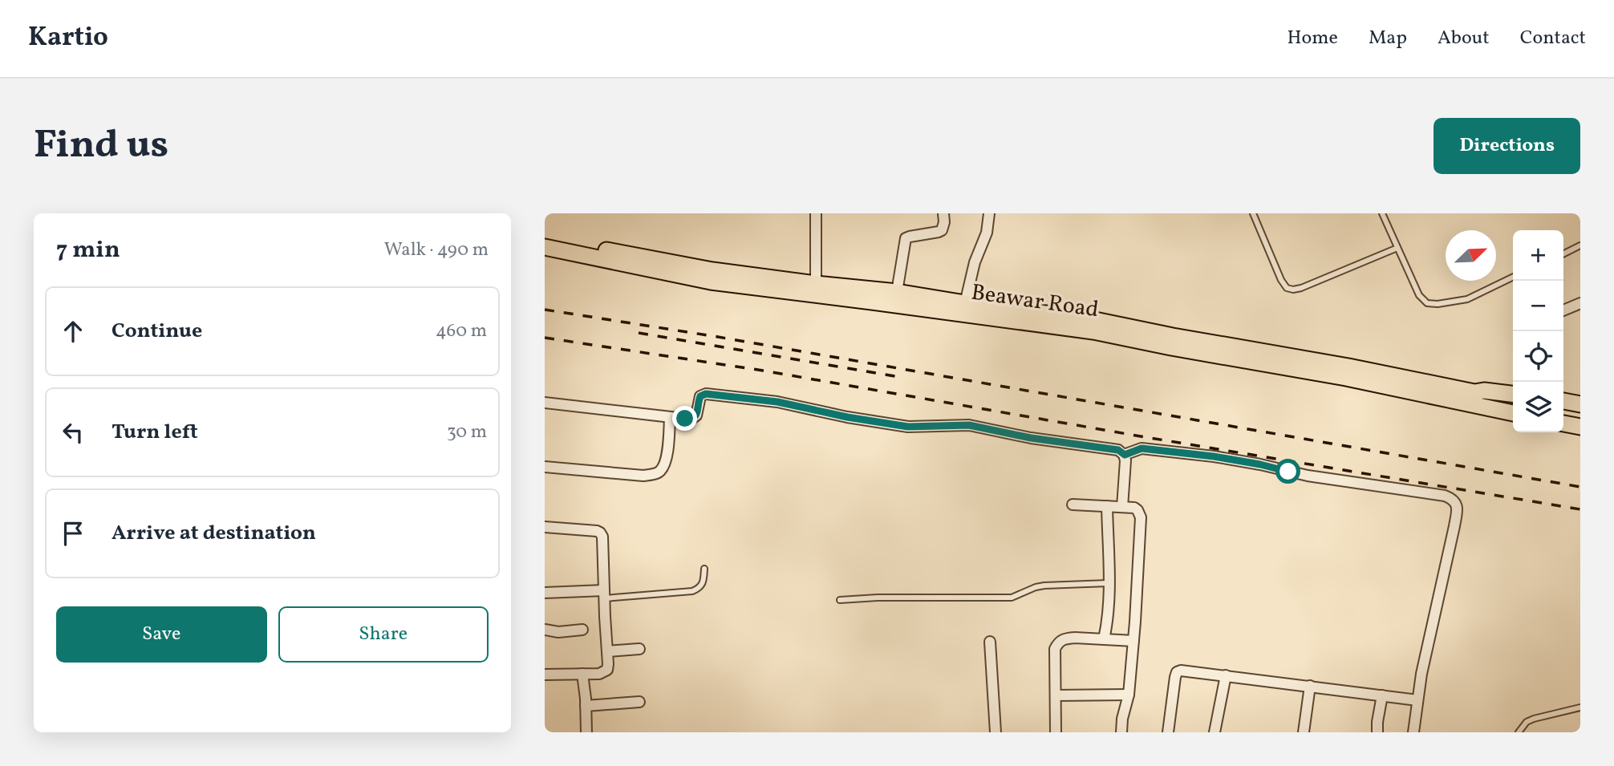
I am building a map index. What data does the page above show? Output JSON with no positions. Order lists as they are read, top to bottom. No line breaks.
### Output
{"streets":{"main road":["Beawar Road"]},"north":"top right","page":{"header":"Kartio","nav":["Home","Map","About","Contact"],"buttons":["Directions",["Save","Share"]],"title":"Find us","heading":["7 min","Walk · 490 m"],"map_buttons":["+","−"],"list":[["Continue","460 m"],["Turn left","30 m"],"Arrive at destination"]}}
